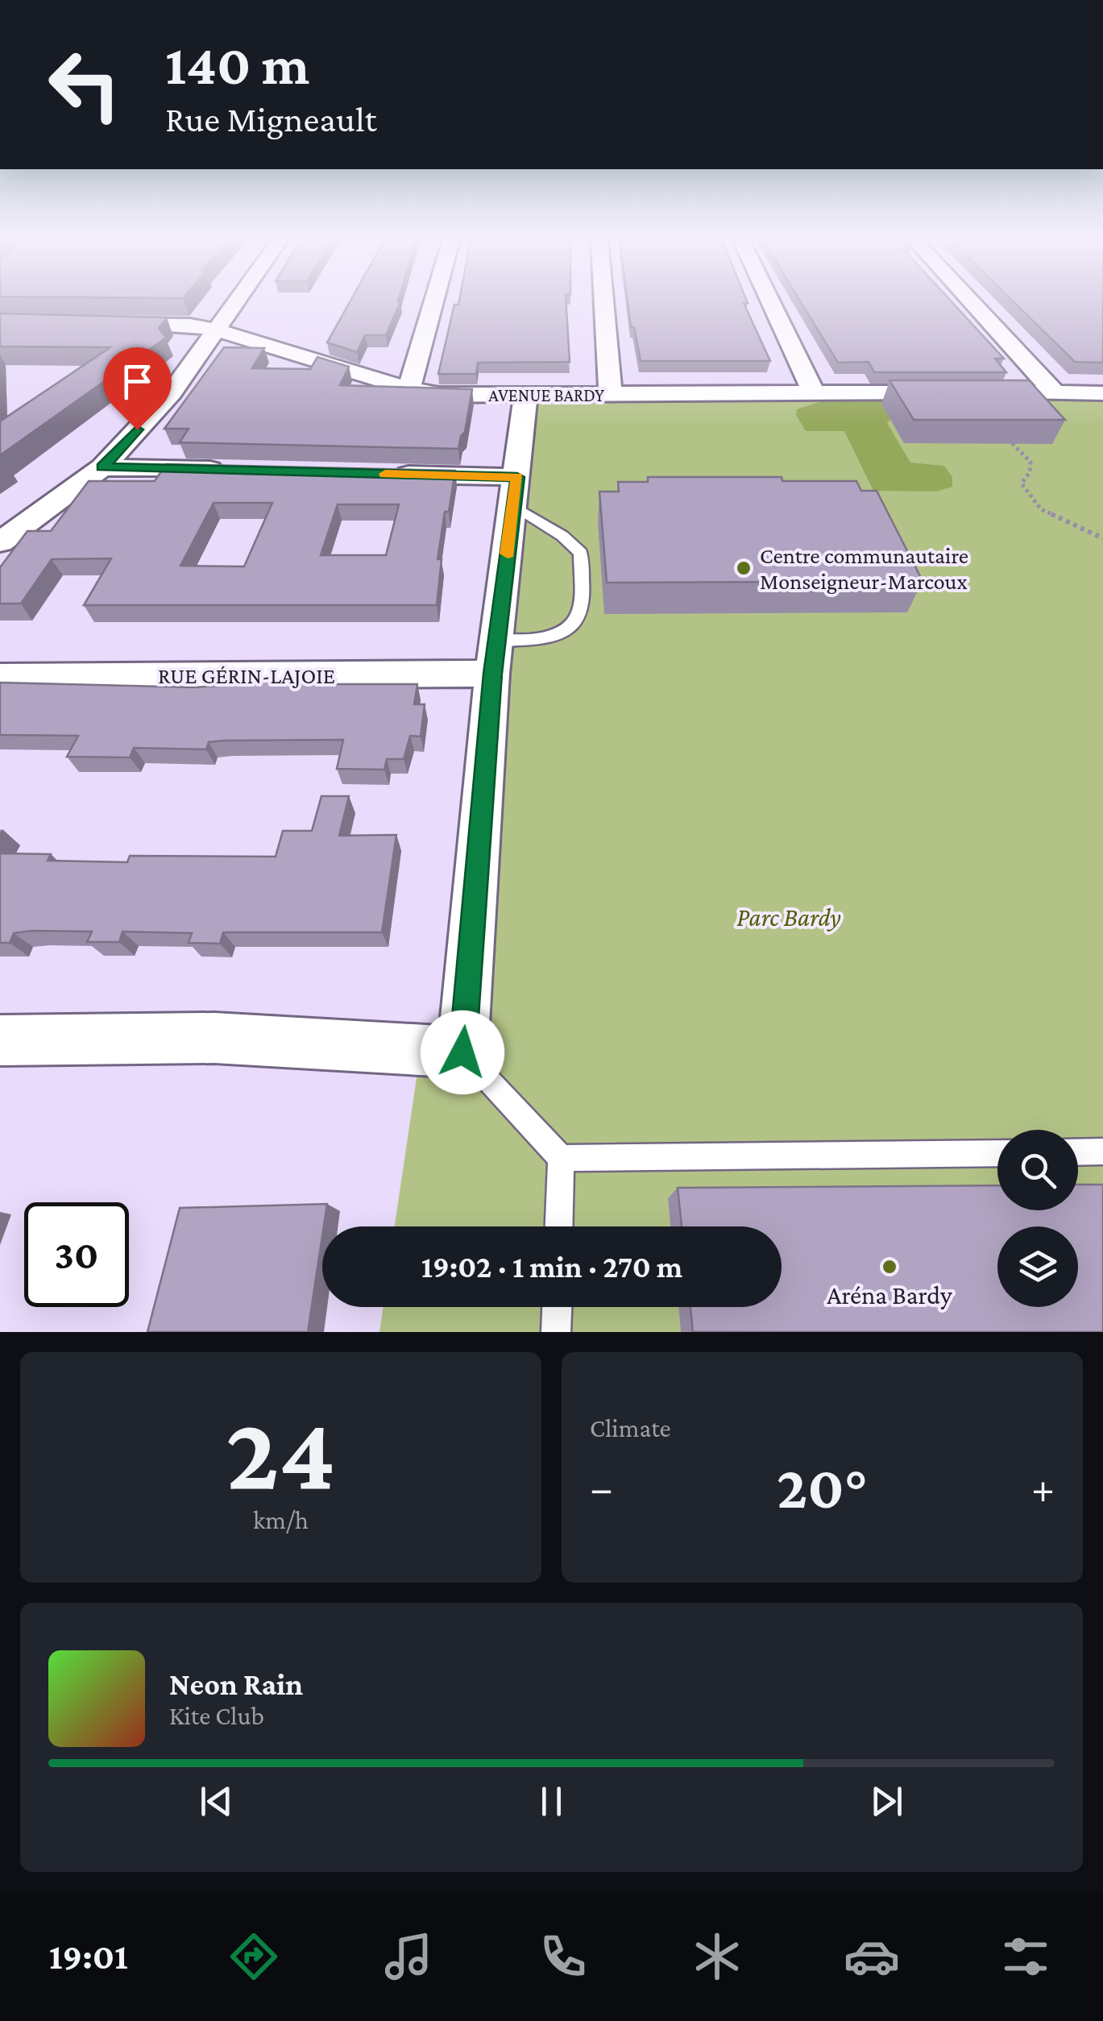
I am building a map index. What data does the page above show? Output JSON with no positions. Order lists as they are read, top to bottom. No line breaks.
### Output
{"streets":{"street":["AVENUE BARDY","RUE GÉRIN-LAJOIE"]},"parks":["Parc Bardy"],"places":["Centre communautaire Monseigneur-Marcoux","Aréna Bardy"],"page":{"turn":["140 m","Rue Migneault"],"limit":"30","trip":"19:02 · 1 min · 270 m","tile":[["24","km/h"],"Climate"],"heat":["−","20°","+"],"song":["Neon Rain","Kite Club"],"tabs":"19:01"}}
